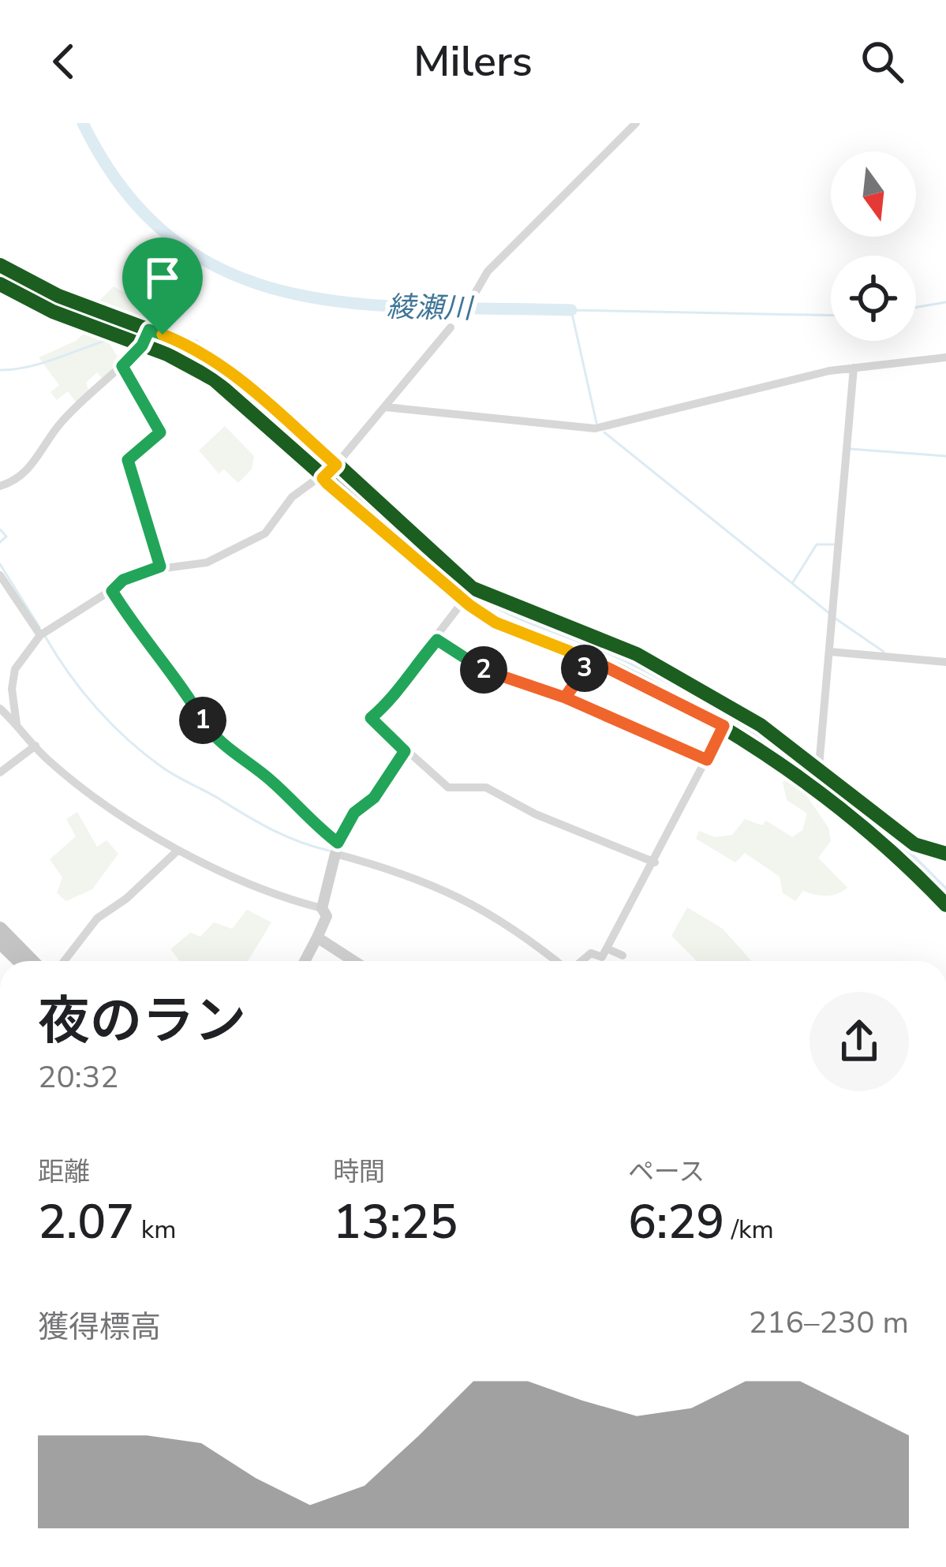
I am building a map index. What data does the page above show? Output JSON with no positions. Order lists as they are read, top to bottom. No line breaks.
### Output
{"water":["綾瀬川"],"north":"bottom","page":{"header":"Milers","pins":["3","2","1"],"heading":["夜のラン","20:32"],"stats":[["距離","2.07 km"],["時間","13:25"],["ペース","6:29 /km"]],"chart":["獲得標高","216–230 m"]}}
